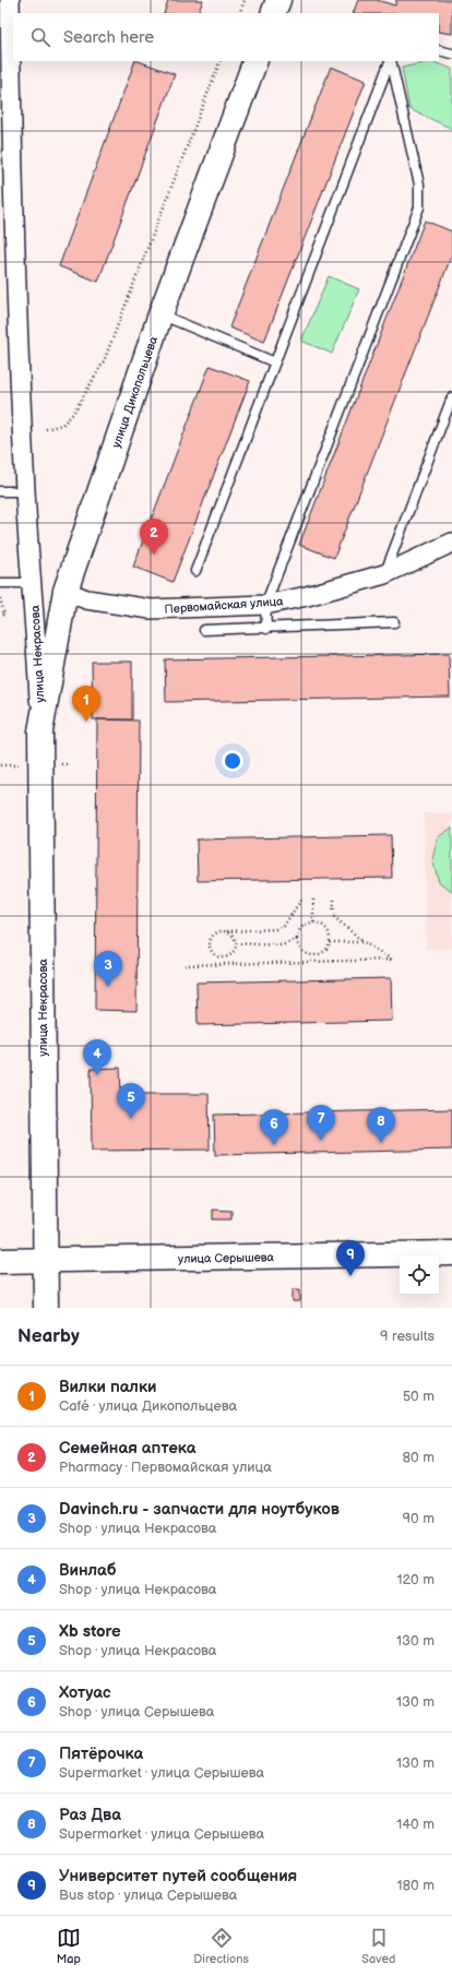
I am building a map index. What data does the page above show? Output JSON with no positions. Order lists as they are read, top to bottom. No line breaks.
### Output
{"streets":{"main road":["улица Дикопольцева","улица Некрасова","улица Серышева"],"street":["Первомайская улица"]},"crossings":[["улица Дикопольцева","Первомайская улица"],["улица Дикопольцева","улица Некрасова"],["улица Некрасова","улица Серышева"]],"page":{"search":"Search here","pins":["2","1","3","4","5","7","8","6","9"],"heading":["Nearby","9 results"],"list":[{"mark":"1","name":"Вилки палки","note":"Café · улица Дикопольцева","value":"50 m"},{"mark":"2","name":"Семейная аптека","note":"Pharmacy · Первомайская улица","value":"80 m"},{"mark":"3","name":"Davinch.ru - запчасти для ноутбуков","note":"Shop · улица Некрасова","value":"90 m"},{"mark":"4","name":"Винлаб","note":"Shop · улица Некрасова","value":"120 m"},{"mark":"5","name":"Xb store","note":"Shop · улица Некрасова","value":"130 m"},{"mark":"6","name":"Хотуас","note":"Shop · улица Серышева","value":"130 m"},{"mark":"7","name":"Пятёрочка","note":"Supermarket · улица Серышева","value":"130 m"},{"mark":"8","name":"Раз Два","note":"Supermarket · улица Серышева","value":"140 m"},{"mark":"9","name":"Университет путей сообщения","note":"Bus stop · улица Серышева","value":"180 m"}],"nav":["Map","Directions","Saved"]}}
